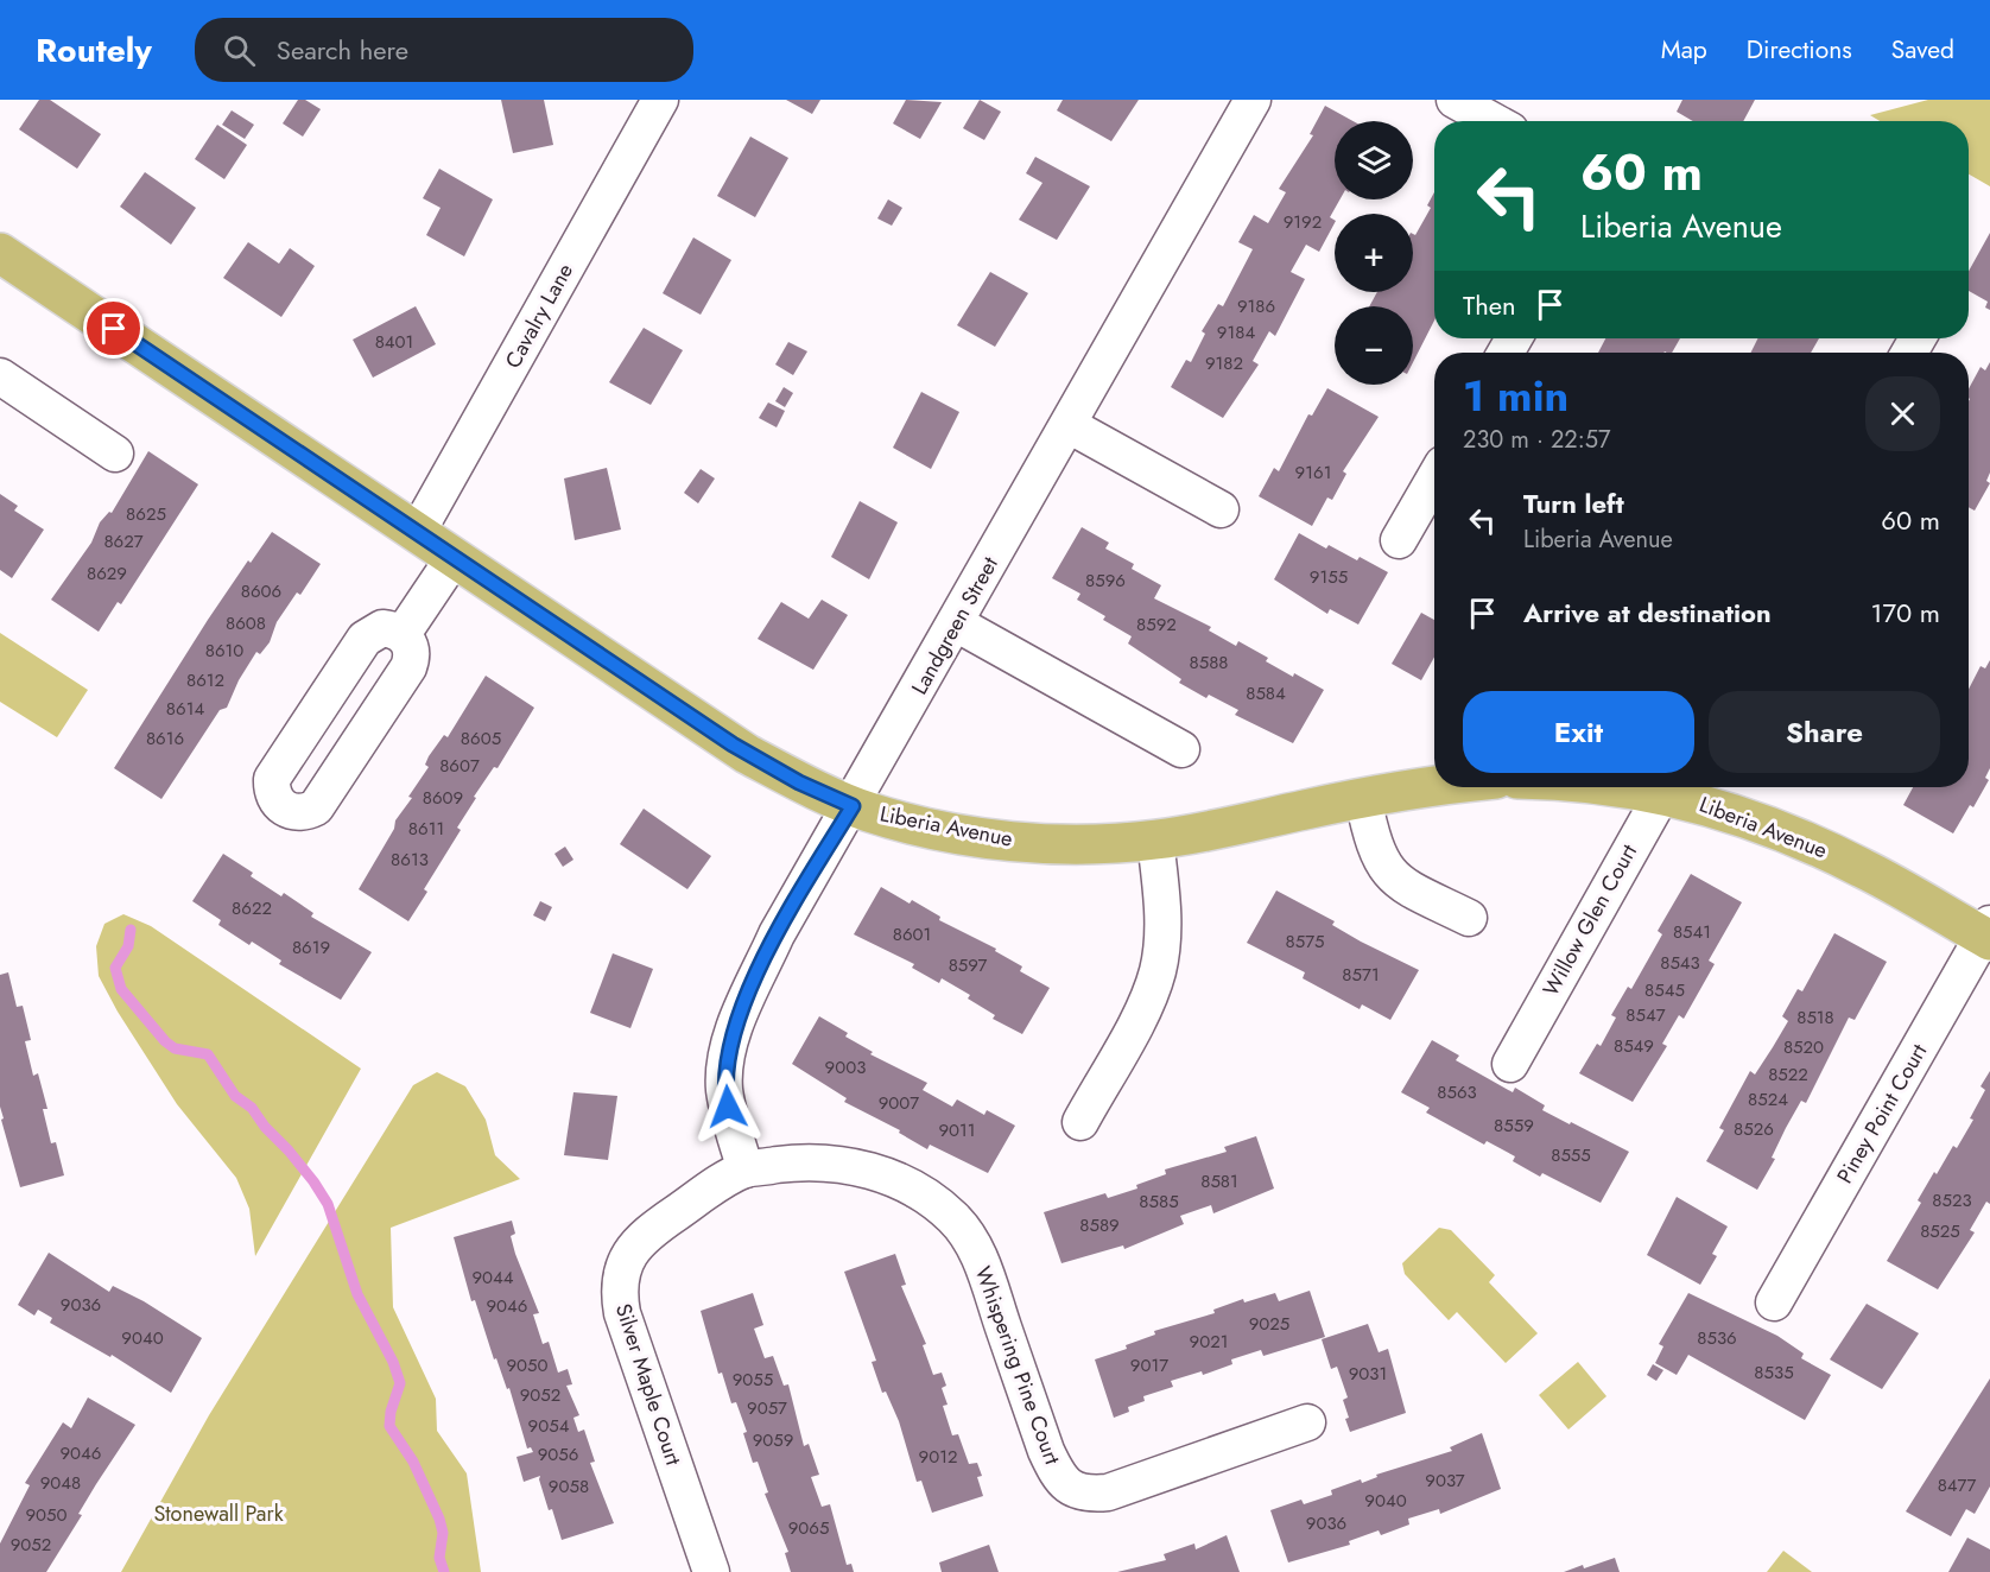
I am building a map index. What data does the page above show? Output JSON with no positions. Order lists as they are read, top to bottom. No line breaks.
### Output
{"streets":{"main road":["Liberia Avenue"],"street":["Cavalry Lane","Landgreen Street","Willow Glen Court","Piney Point Court","Whispering Pine Court","Silver Maple Court"]},"crossings":[["Cavalry Lane","Liberia Avenue"],["Landgreen Street","Liberia Avenue"],["Landgreen Street","Whispering Pine Court"],["Landgreen Street","Silver Maple Court"],["Liberia Avenue","Piney Point Court"],["Whispering Pine Court","Silver Maple Court"]],"parks":["Stonewall Park"],"house_numbers":["9192","9186","9184","8401","9182","9161","8625","8627","8629","9155","8596","8606","8608","8592","8610","8588","8612","8584","8614","8616","8605","8607","8609","8611","8613","8622","8541","8601","8575","8619","8543","8597","8571","8545","8547","8518","8549","8520","9003","8522","8563","8524","9007","8559","8526","9011","8555","8581","8523","8585","8589","8525","9044","9036","9046","9025","9040","8536","9021","9050","9017","8535","9031","9055","9052","9057","9054","9059","9046","9056","9012","9037","9048","8477","9058","9040","9050","9036","9065","9052"],"page":{"header":"Routely","search":"Search here","nav":["Map","Directions","Saved"],"map_buttons":["+","−"],"turn":["60 m","Liberia Avenue"],"then":"Then","heading":["1 min","230 m · 22:57"],"list":[{"name":"Turn left","note":"Liberia Avenue","value":"60 m"},{"name":"Arrive at destination","value":"170 m"}],"buttons":["Exit","Share"]}}
